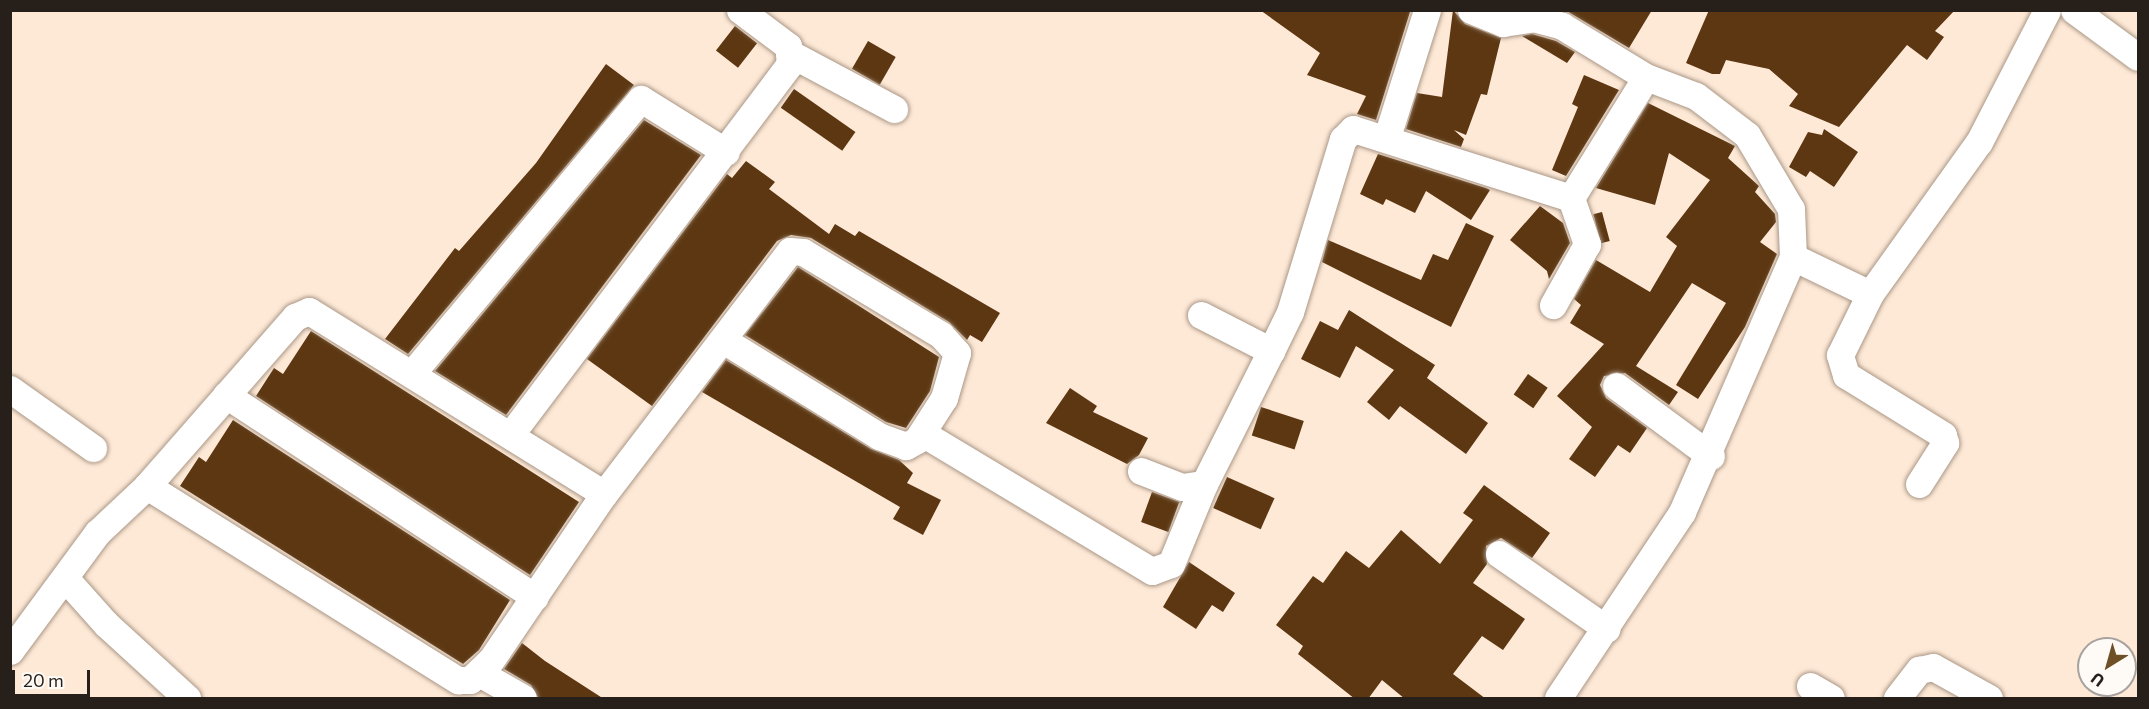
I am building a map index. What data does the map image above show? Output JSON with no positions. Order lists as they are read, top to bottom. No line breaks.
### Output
{"scale_bar":"20 m","north":"bottom left"}
